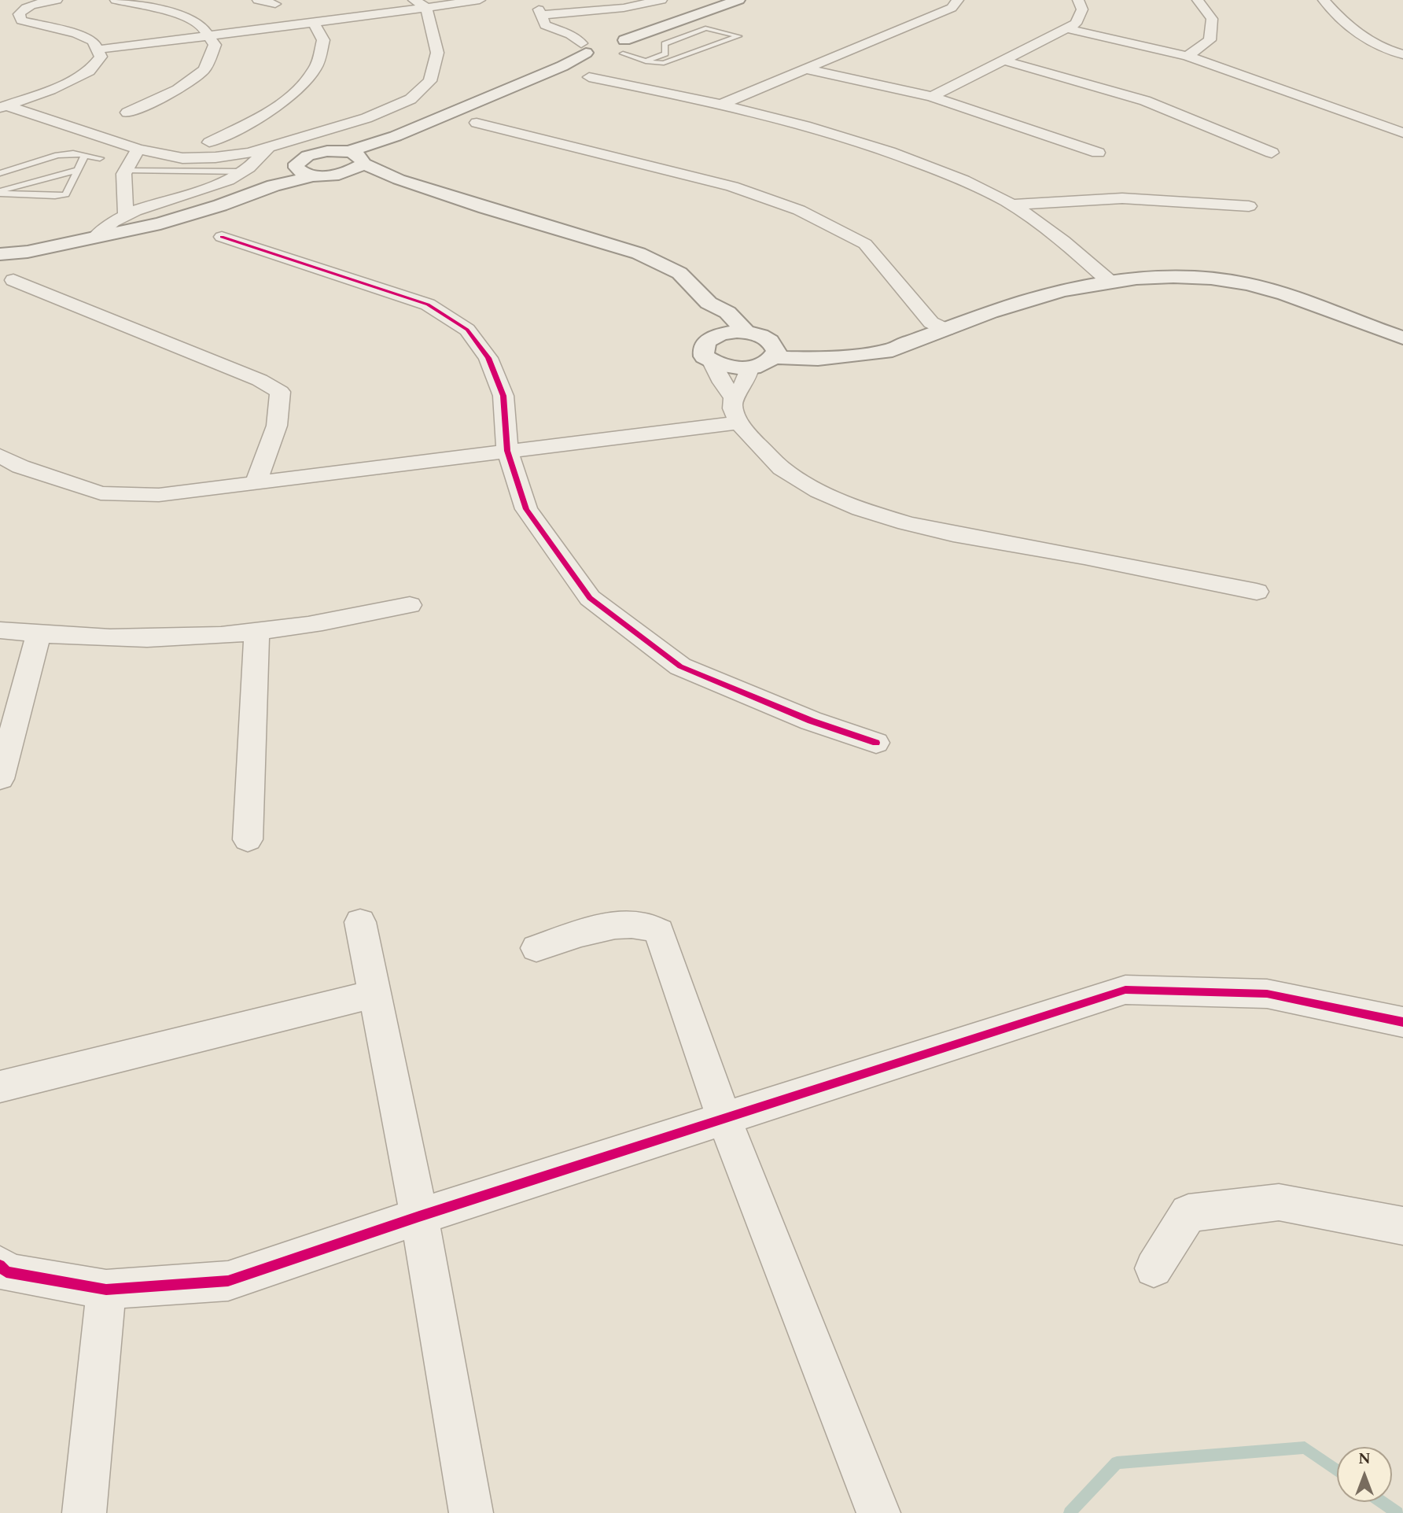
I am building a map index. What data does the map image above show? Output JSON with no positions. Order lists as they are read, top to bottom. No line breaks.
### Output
{"north":"top"}
